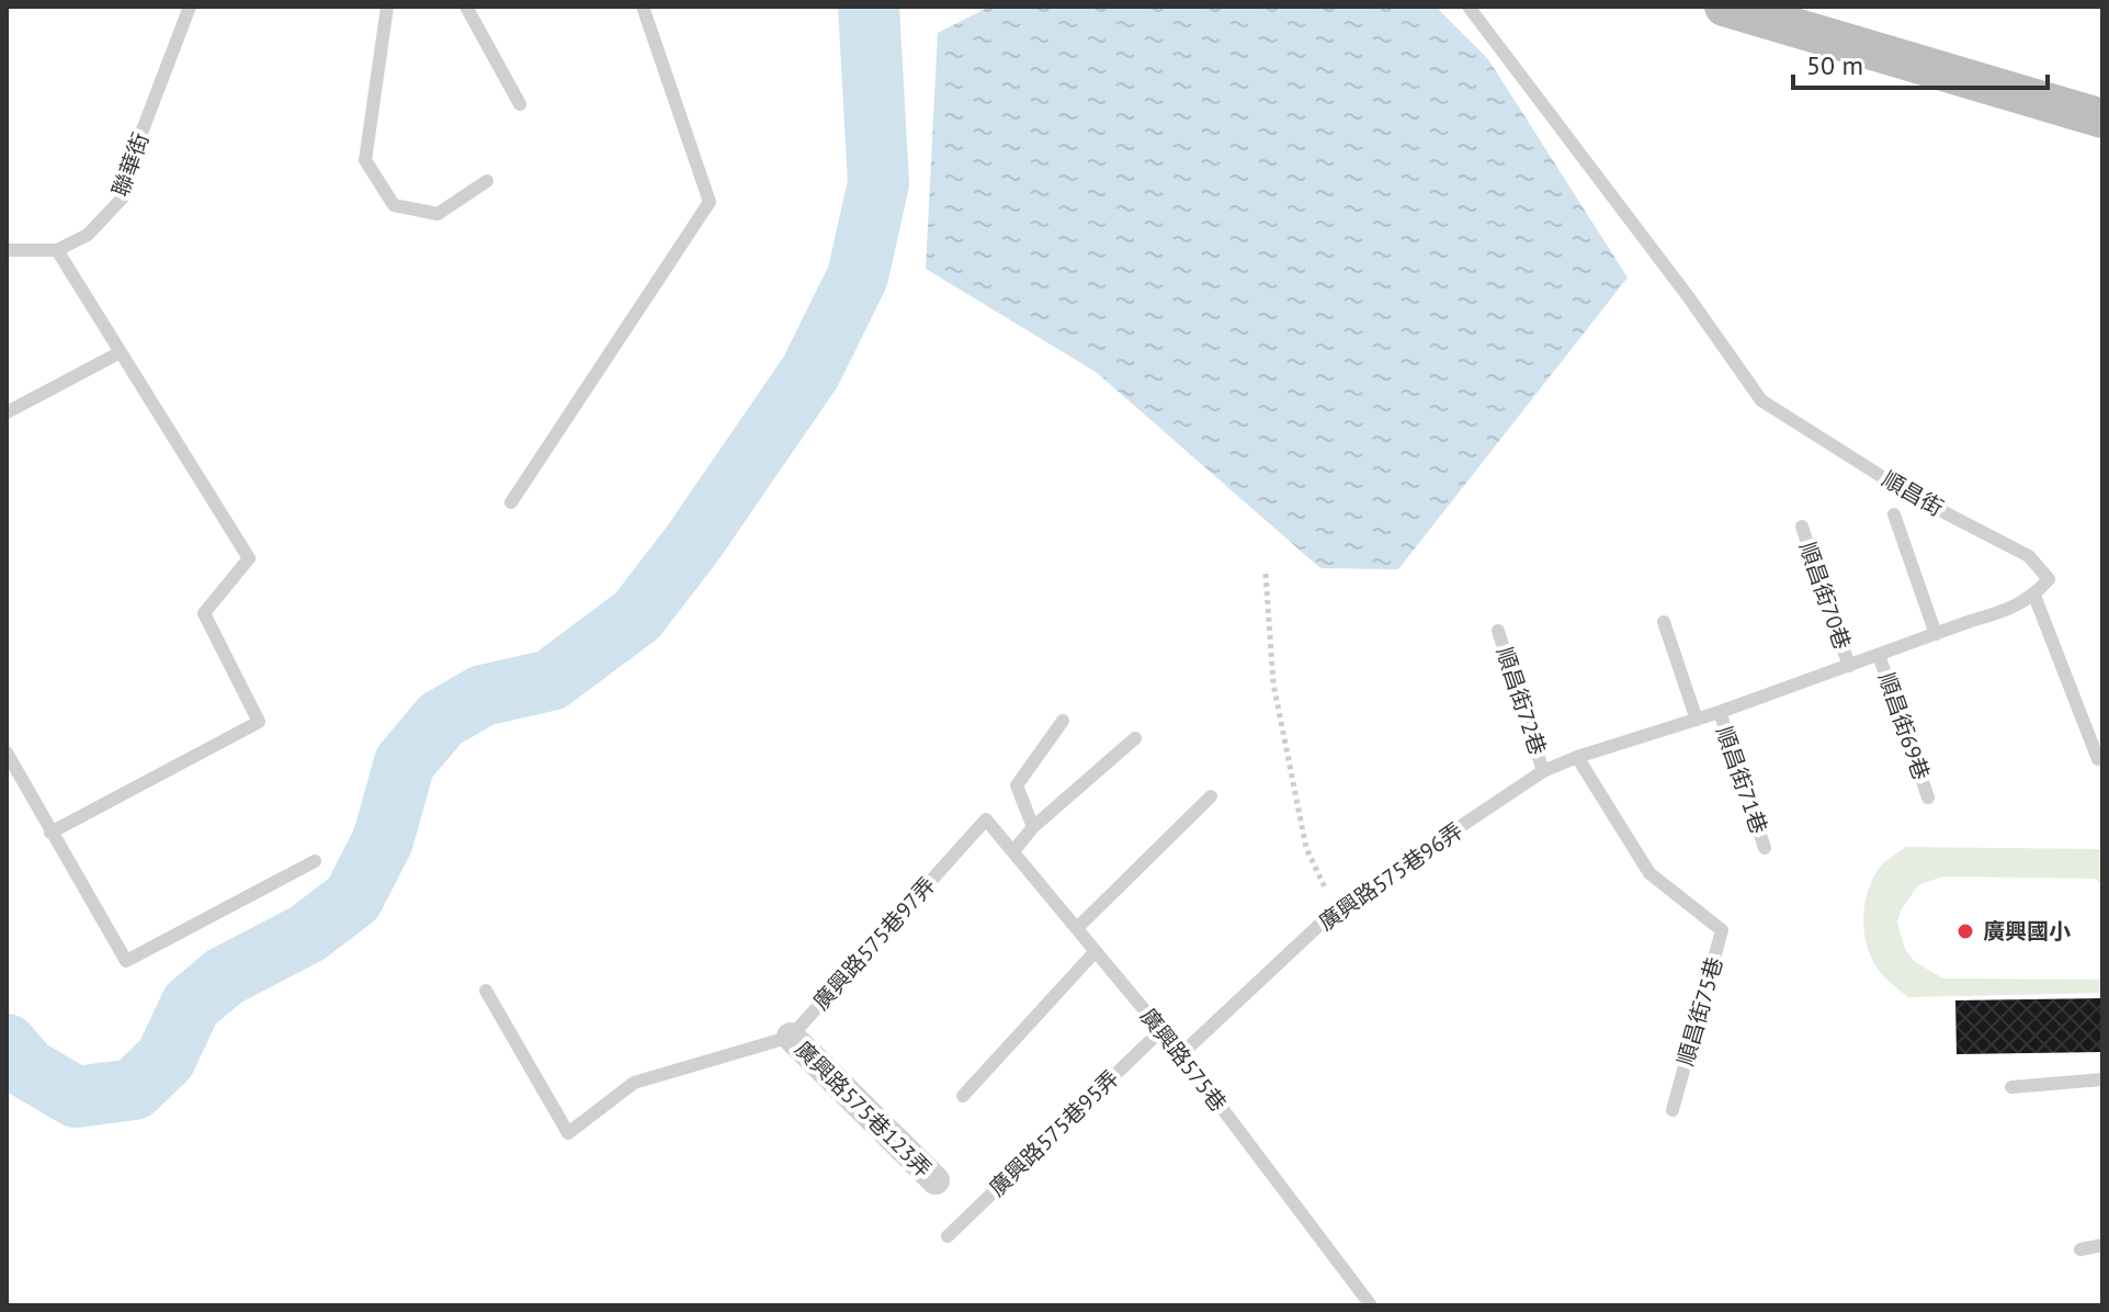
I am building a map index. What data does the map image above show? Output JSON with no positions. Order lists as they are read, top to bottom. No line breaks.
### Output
{"streets":{"street":["廣興路575巷123弄"],"lane":["聯華街","順昌街","順昌街70巷","順昌街72巷","順昌街69巷","順昌街71巷","廣興路575巷96弄","廣興路575巷97弄","順昌街75巷","廣興路575巷","廣興路575巷95弄"]},"crossings":[["順昌街72巷","廣興路575巷96弄"],["廣興路575巷96弄","順昌街75巷"],["廣興路575巷96弄","廣興路575巷"],["廣興路575巷97弄","廣興路575巷"],["廣興路575巷97弄","廣興路575巷123弄"],["廣興路575巷","廣興路575巷95弄"]],"places":["廣興國小"],"scale_bar":"50 m"}
